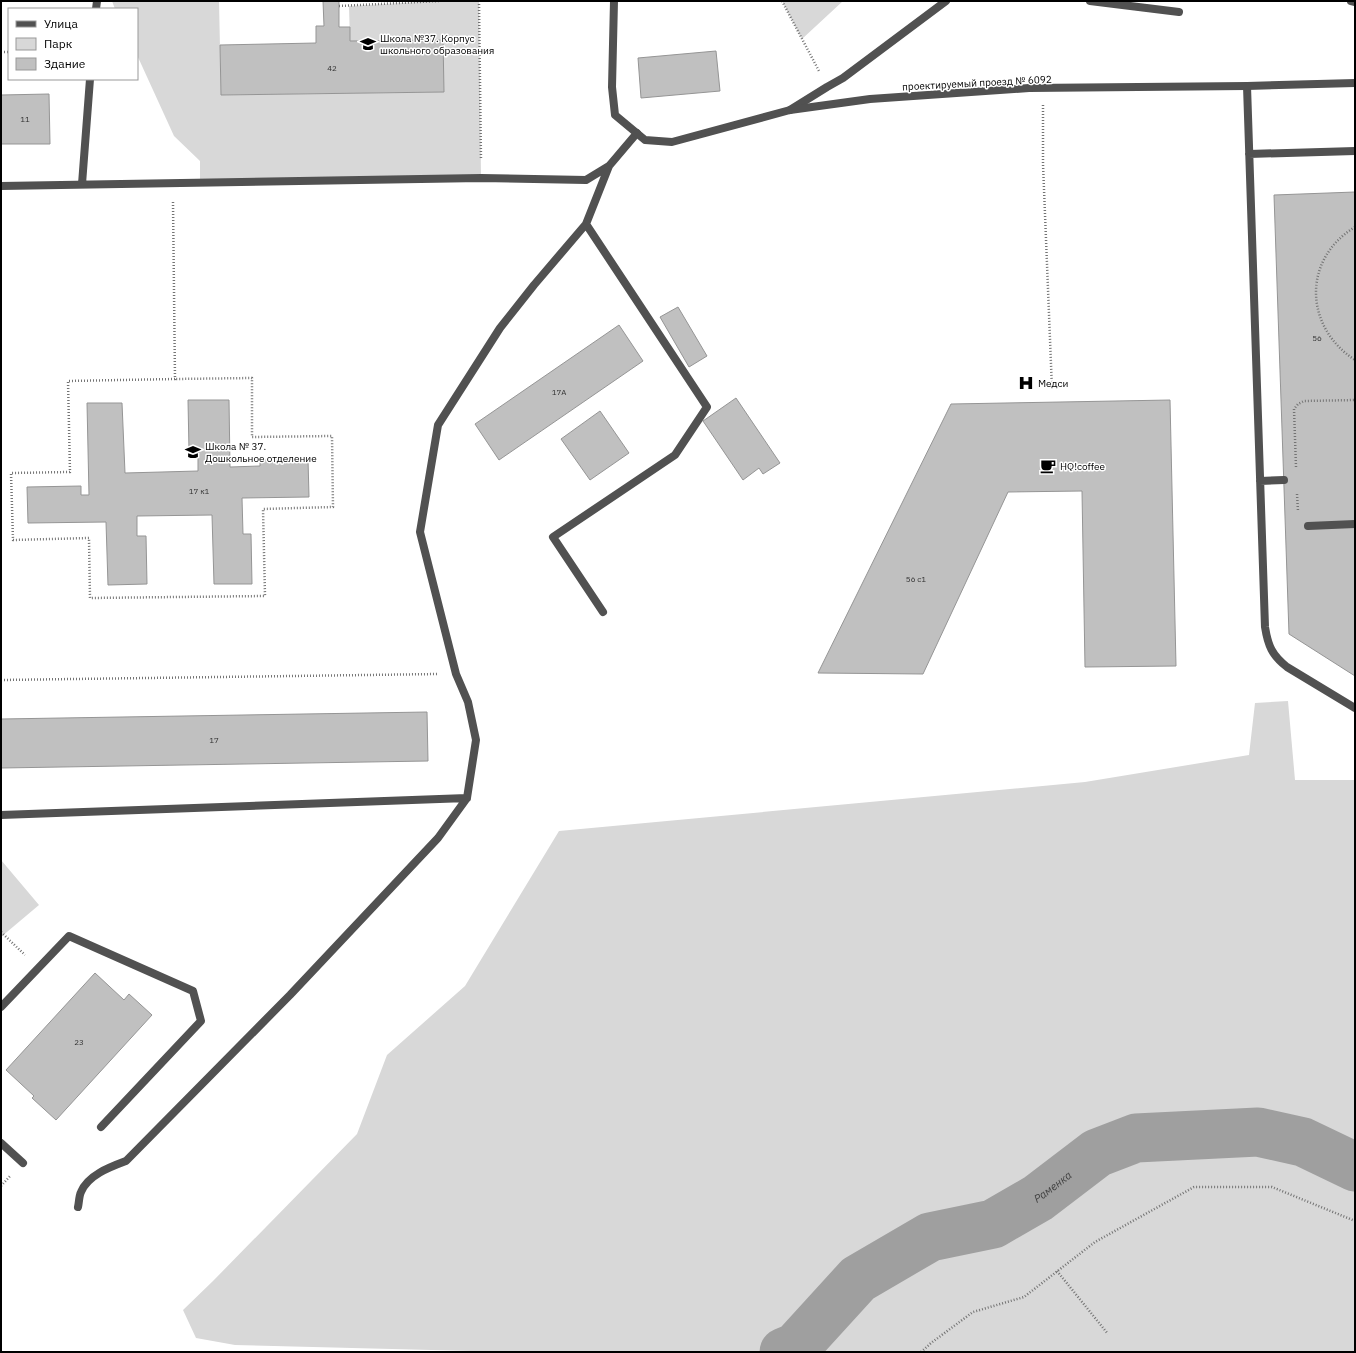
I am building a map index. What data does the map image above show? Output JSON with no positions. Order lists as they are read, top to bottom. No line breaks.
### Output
{"streets":{"street":["проектируемый проезд № 6092"]},"water":["Раменка"],"places":{"school or university":["Школа №37. Корпус школьного образования","Школа № 37. Дошкольное отделение"],"hospital":["Медси"],"cafe":["HQ!coffee"]},"house_numbers":["42","11","56","17А","17 к1","56 с1","17","23"],"legend":["Улица","Парк","Здание"]}
